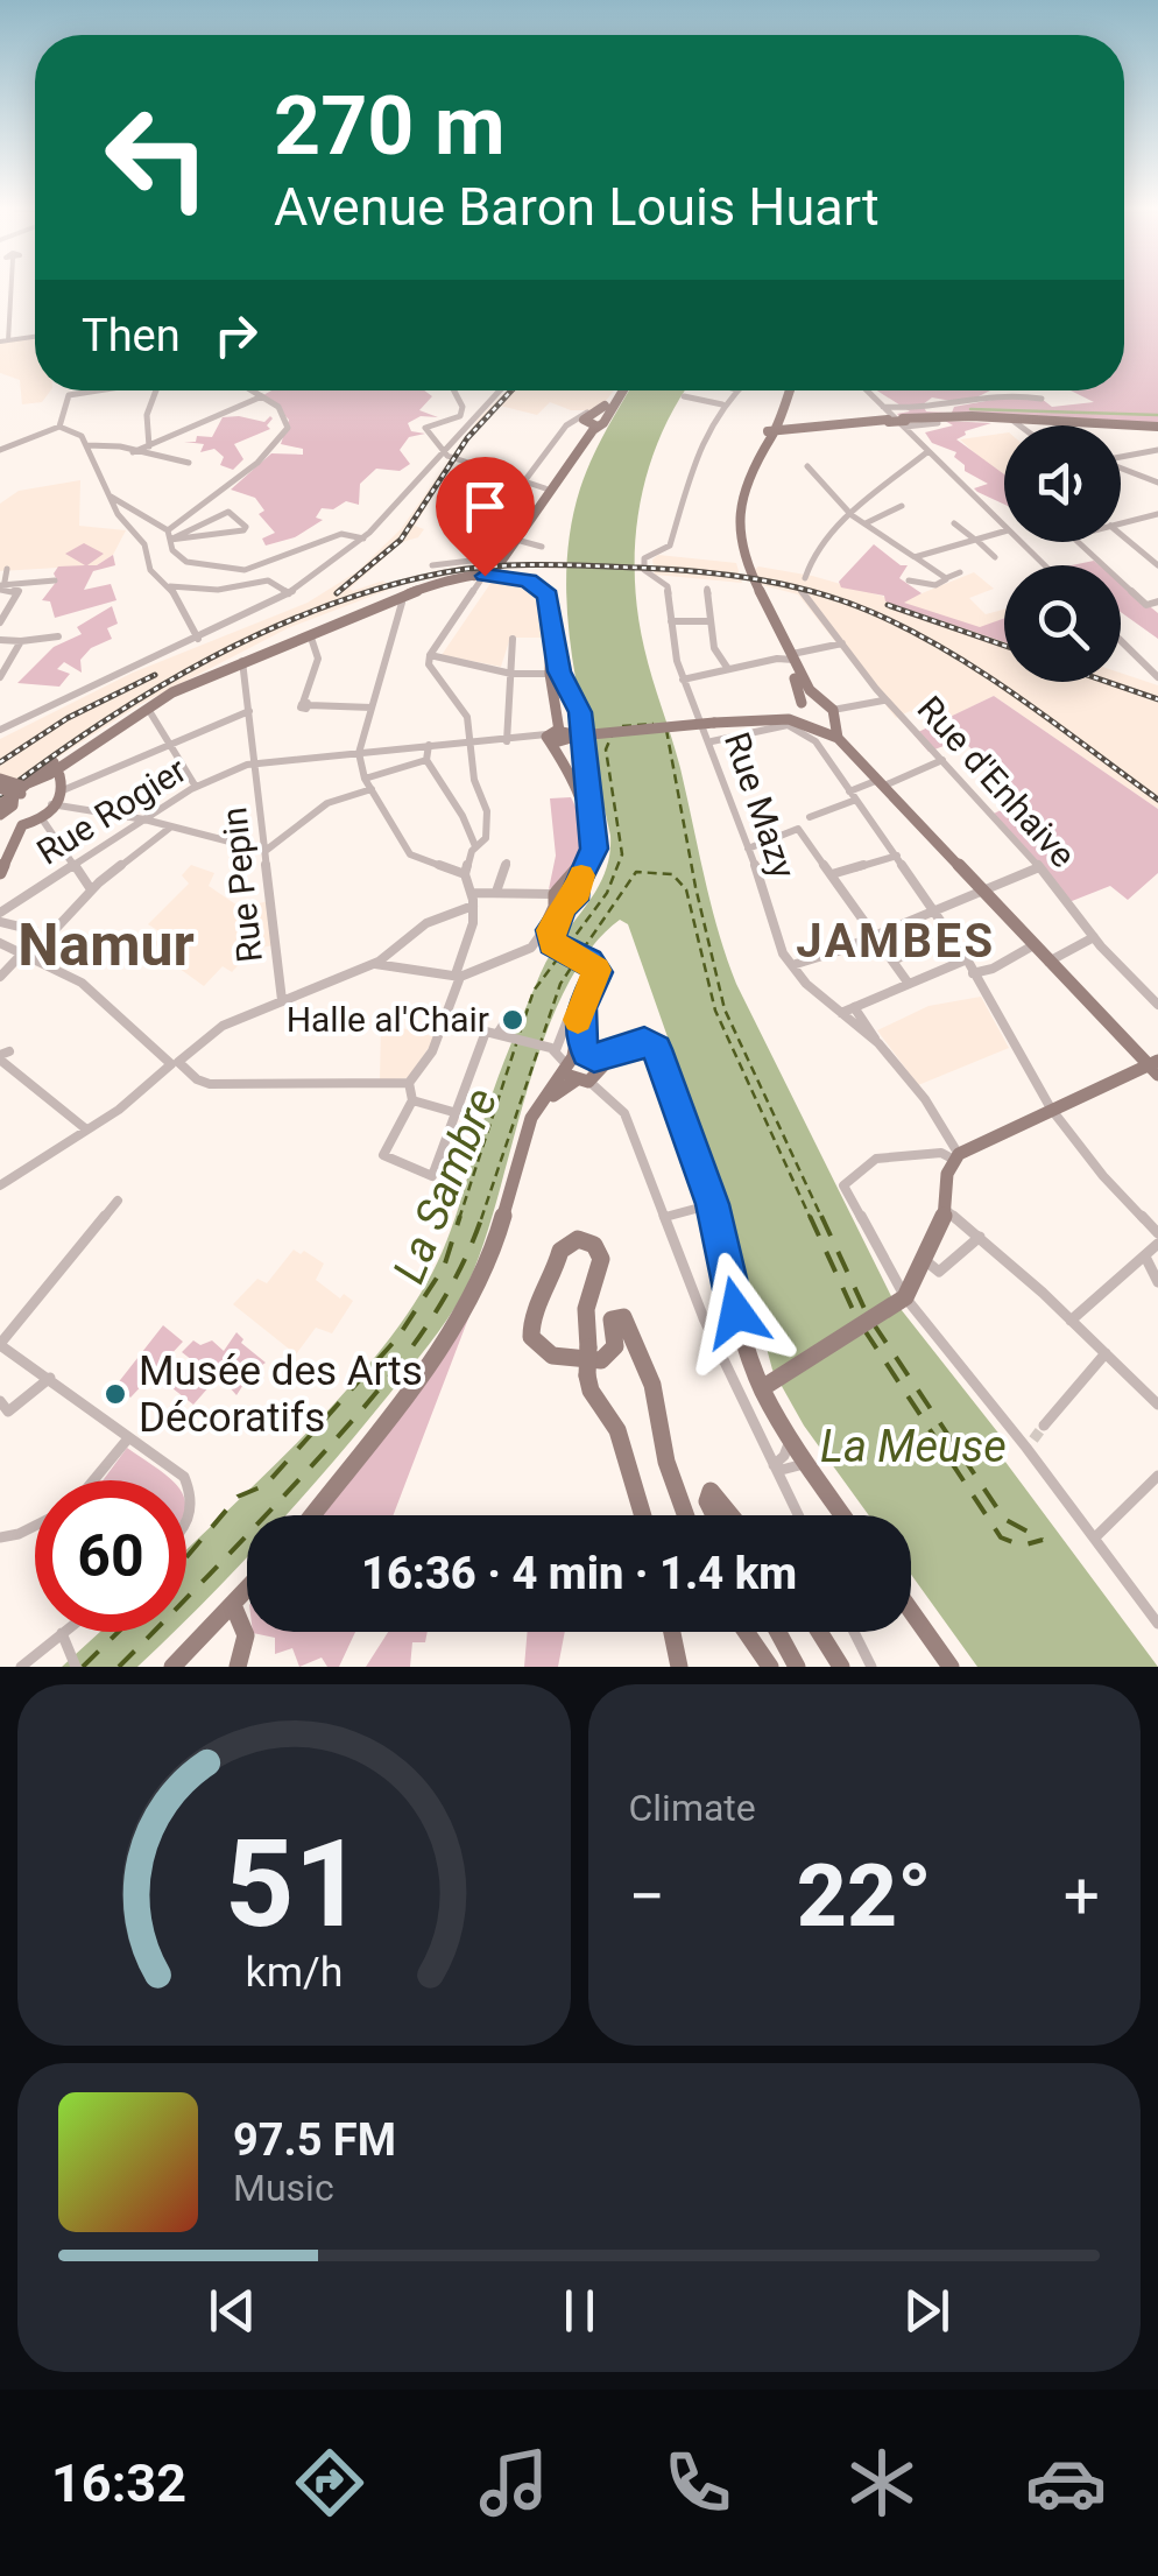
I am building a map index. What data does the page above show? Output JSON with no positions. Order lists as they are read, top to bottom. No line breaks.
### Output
{"streets":{"street":["Rue d'Enhaive","Rue Mazy","Rue Rogier","Rue Pepin"]},"crossings":[["Rue Rogier","Rue Pepin"]],"districts":["JAMBES","Namur"],"water":["La Sambre","La Meuse"],"places":["Halle al'Chair","Musée des Arts Décoratifs"],"page":{"turn":["270 m","Avenue Baron Louis Huart"],"then":"Then","limit":"60","trip":"16:36 · 4 min · 1.4 km","tile":"Climate","heat":["−","22°","+"],"song":["97.5 FM","Music"],"tabs":"16:32","gauge":["51","km/h"]}}
